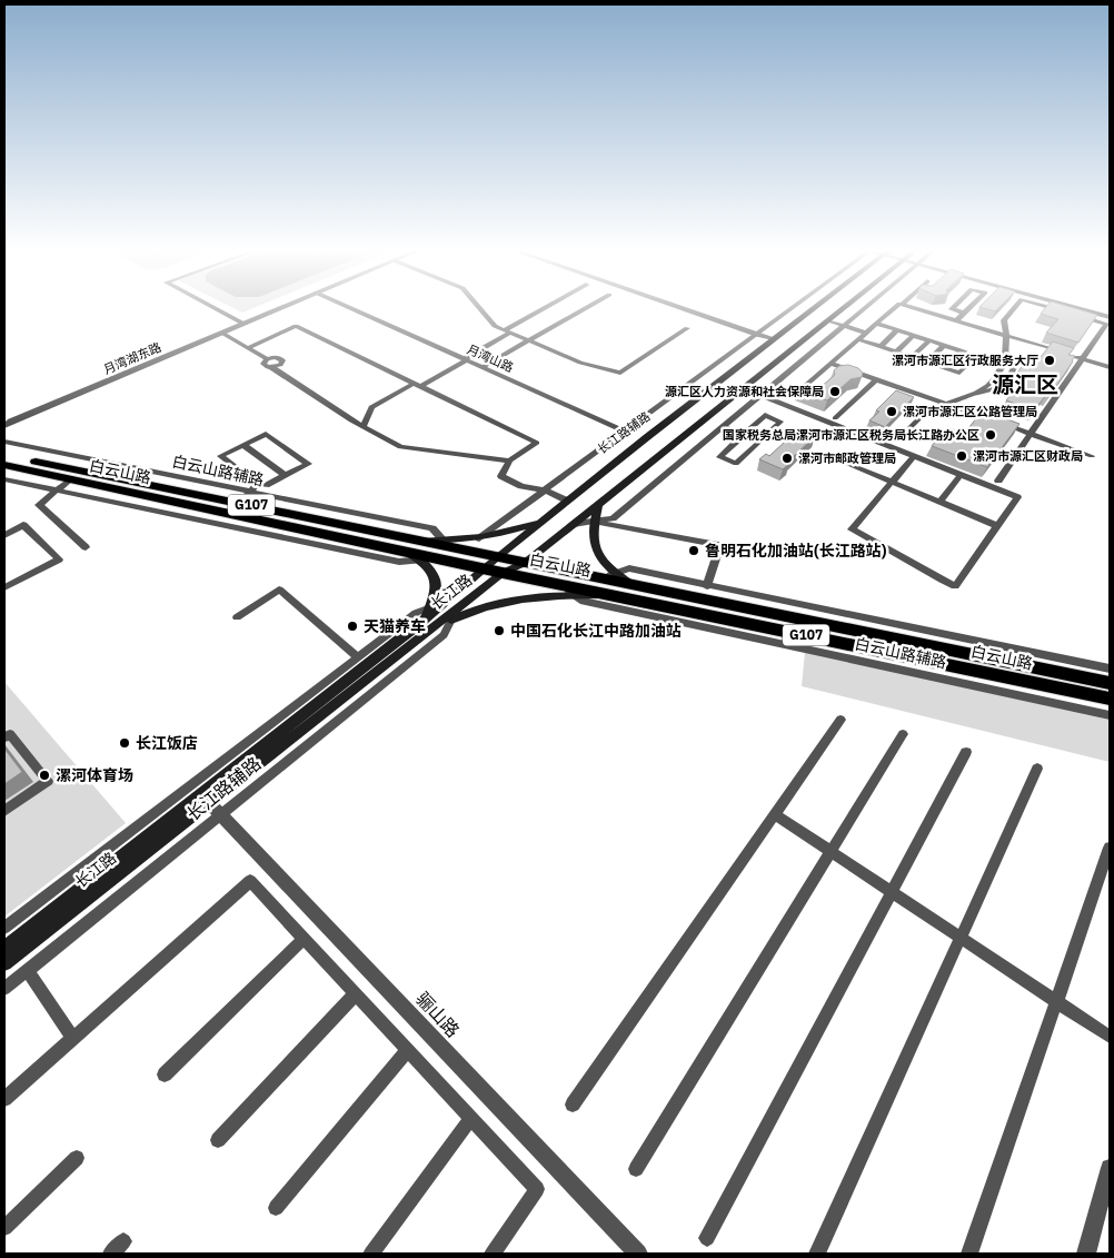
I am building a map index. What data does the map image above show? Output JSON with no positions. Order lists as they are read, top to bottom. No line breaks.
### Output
{"streets":{"highway":["白云山路","G107"],"main road":["长江路"],"street":["月湾湖东路","月湾山路","长江路辅路","白云山路辅路","骊山路"]},"crossings":[["月湾山路","长江路辅路"],["长江路辅路","长江路"],["长江路辅路","骊山路"],["白云山路辅路","白云山路"],["白云山路","长江路"],["长江路","骊山路"]],"districts":["源汇区"],"places":["漯河市源汇区行政服务大厅","源汇区人力资源和社会保障局","漯河市源汇区公路管理局","国家税务总局漯河市源汇区税务局长江路办公区","漯河市源汇区财政局","漯河市邮政管理局","鲁明石化加油站(长江路站)","天猫养车","中国石化长江中路加油站","长江饭店","漯河体育场"]}
